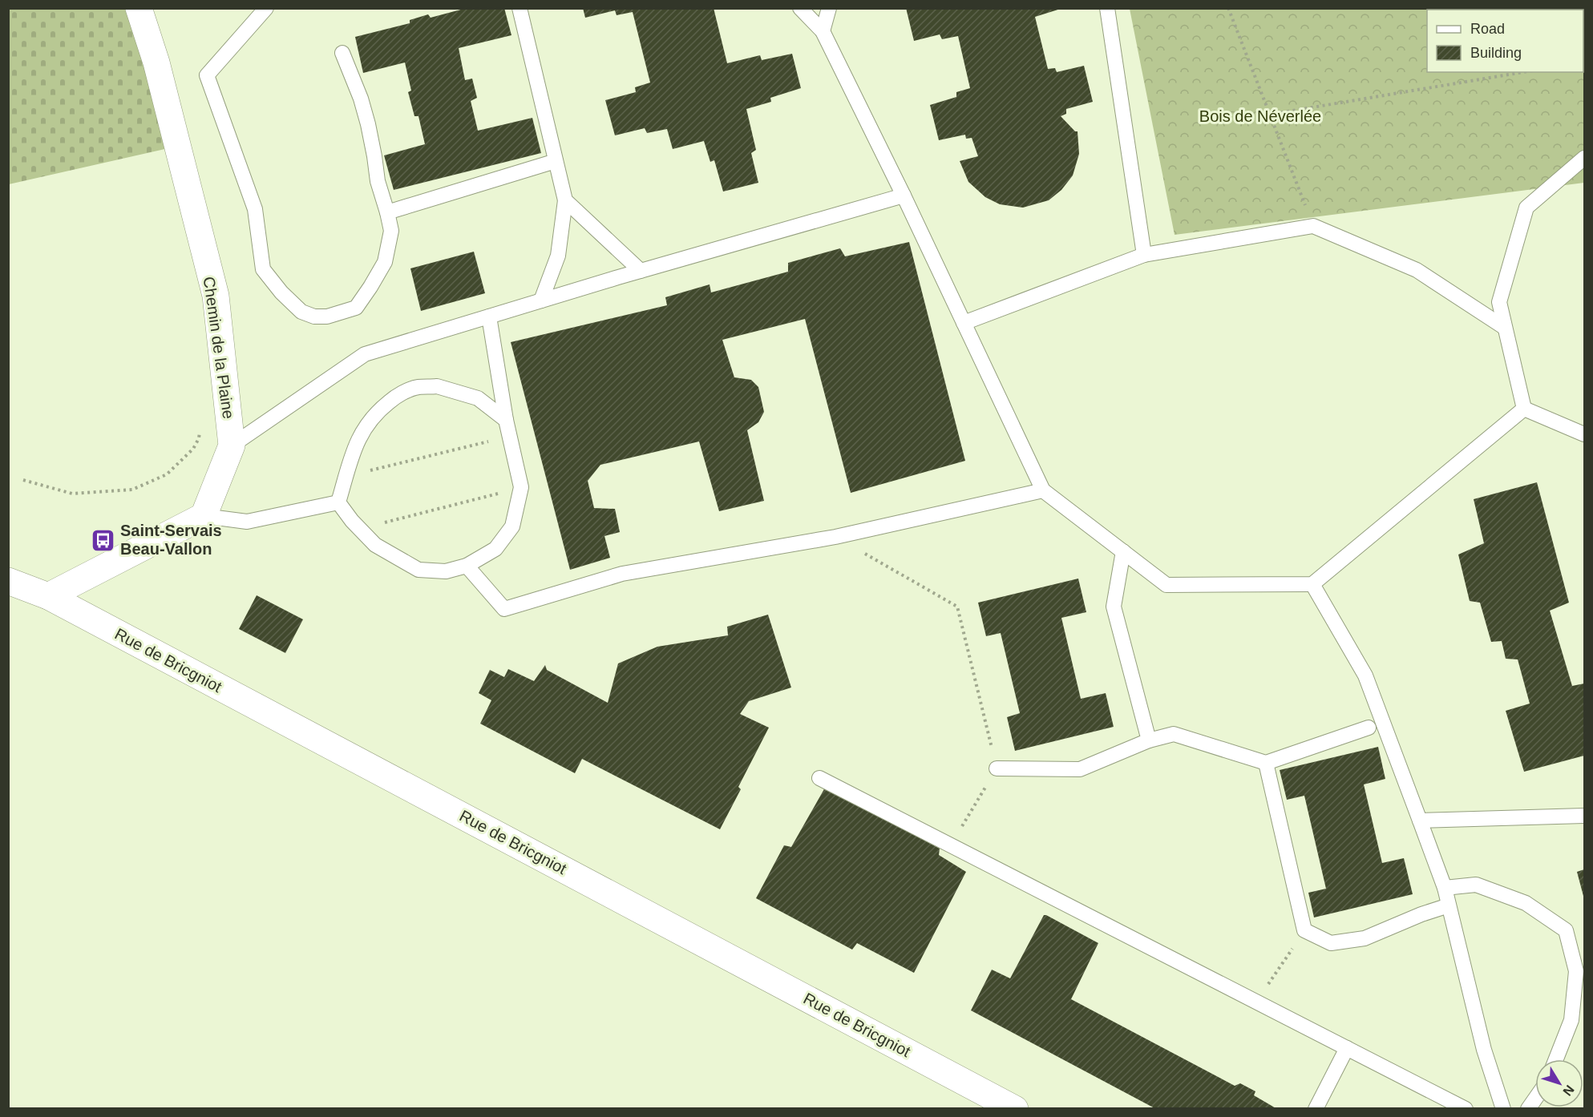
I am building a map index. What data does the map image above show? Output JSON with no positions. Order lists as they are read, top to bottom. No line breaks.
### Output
{"streets":{"street":["Chemin de la Plaine","Rue de Bricgniot"]},"parks":["Bois de Néverlée"],"places":{"bus stop":["Saint-Servais Beau-Vallon"]},"legend":["Road","Building"],"north":"bottom right"}
